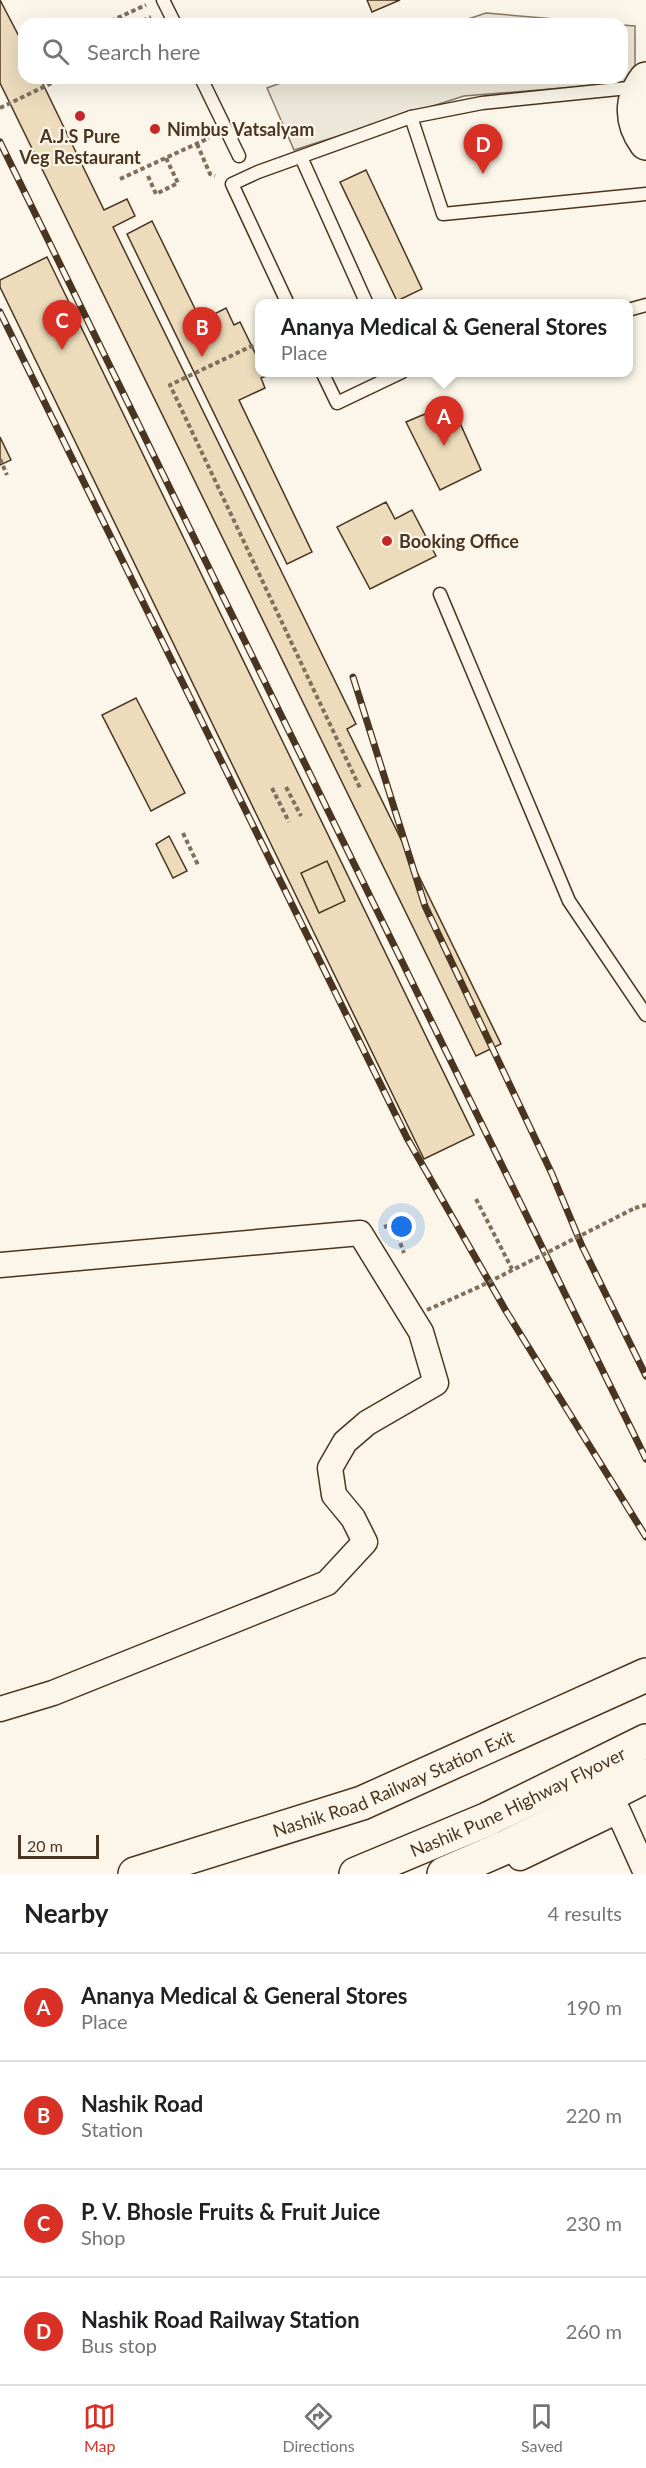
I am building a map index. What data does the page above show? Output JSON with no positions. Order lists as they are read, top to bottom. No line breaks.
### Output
{"streets":{"main road":["Nashik Road Railway Station Exit","Nashik Pune Highway Flyover"]},"places":["A.J.S Pure Veg Restaurant","Nimbus Vatsalyam","Booking Office"],"scale_bar":"20 m","page":{"search":"Search here","pins":["D","C","B","A"],"popup":["Ananya Medical & General Stores","Place"],"scale":"20 m","heading":["Nearby","4 results"],"list":[{"mark":"A","name":"Ananya Medical & General Stores","note":"Place","value":"190 m"},{"mark":"B","name":"Nashik Road","note":"Station","value":"220 m"},{"mark":"C","name":"P. V. Bhosle Fruits & Fruit Juice","note":"Shop","value":"230 m"},{"mark":"D","name":"Nashik Road Railway Station","note":"Bus stop","value":"260 m"}],"nav":["Map","Directions","Saved"]}}
